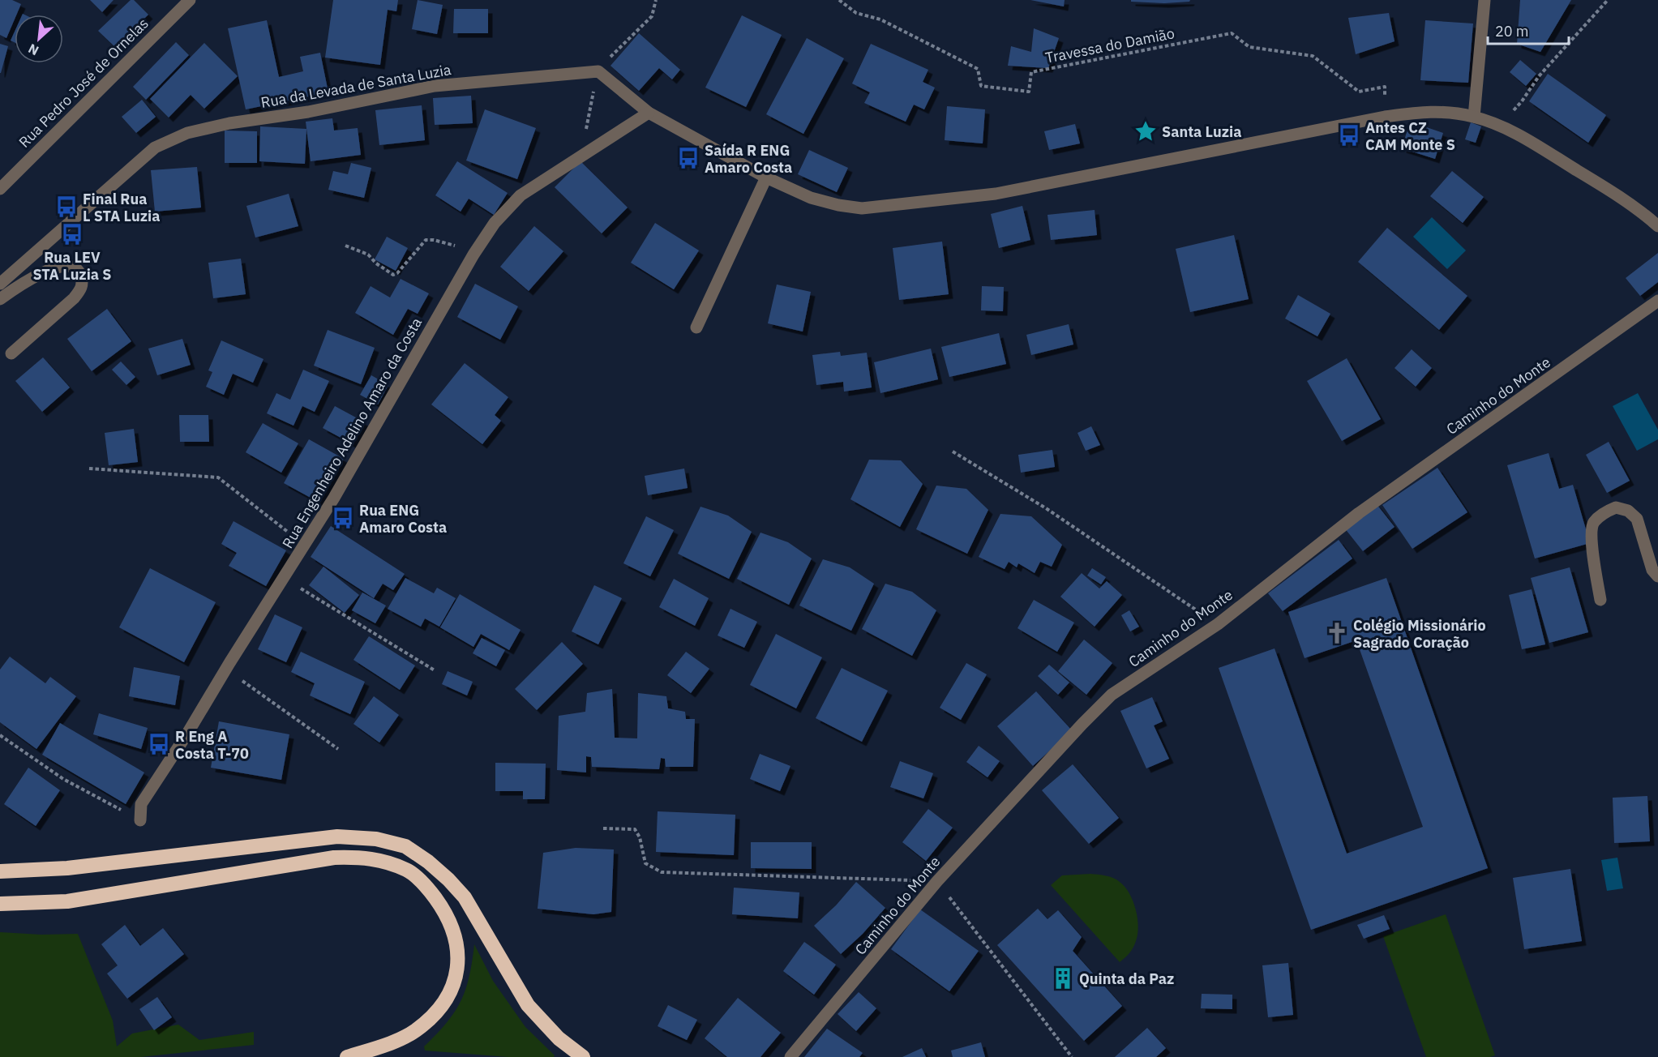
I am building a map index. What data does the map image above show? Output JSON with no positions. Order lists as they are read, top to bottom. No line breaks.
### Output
{"streets":{"street":["Rua Pedro José de Ornelas","Rua da Levada de Santa Luzia","Caminho do Monte","Rua Engenheiro Adelino Amaro da Costa"],"path":["Travessa do Damião"]},"places":{"place":["Santa Luzia"],"bus stop":["Antes CZ CAM Monte S","Saída R ENG Amaro Costa","Final Rua L STA Luzia","Rua LEV STA Luzia S","Rua ENG Amaro Costa","R Eng A Costa T-70"],"church":["Colégio Missionário Sagrado Coração"],"building":["Quinta da Paz"]},"scale_bar":"20 m","north":"bottom left"}
